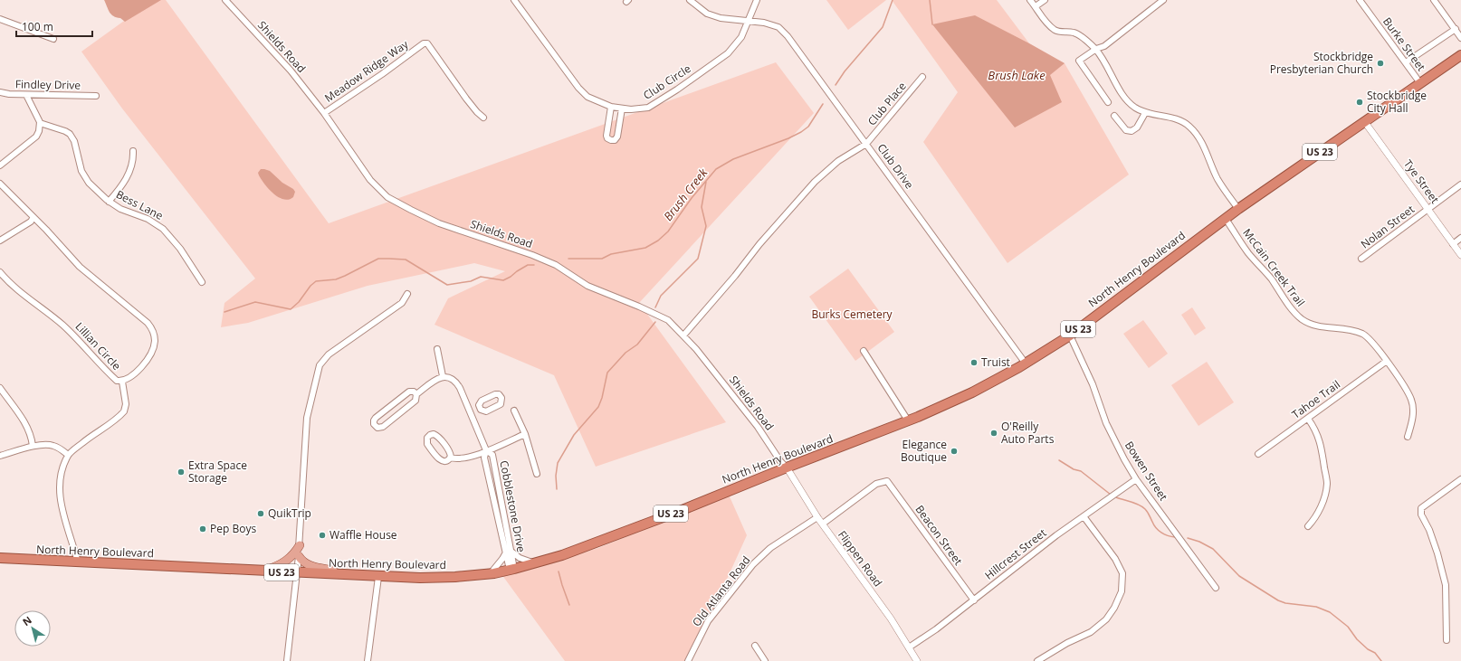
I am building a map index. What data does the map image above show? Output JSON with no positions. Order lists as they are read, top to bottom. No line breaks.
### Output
{"streets":{"highway":["US 23","North Henry Boulevard"],"street":["Burke Street","Shields Road","Meadow Ridge Way","Club Circle","Findley Drive","Club Place","Club Drive","Tye Street","Bess Lane","Nolan Street","McCain Creek Trail","Lillian Circle","Tahoe Trail","Bowen Street","Cobblestone Drive","Beacon Street","Hillcrest Street","Flippen Road","Old Atlanta Road"]},"crossings":[["Burke Street","North Henry Boulevard"],["Shields Road","Meadow Ridge Way"],["Shields Road","Club Drive"],["Shields Road","North Henry Boulevard"],["Shields Road","Flippen Road"],["Club Place","Club Drive"],["Club Drive","North Henry Boulevard"],["Tye Street","Nolan Street"],["Tye Street","North Henry Boulevard"],["McCain Creek Trail","North Henry Boulevard"],["McCain Creek Trail","Tahoe Trail"],["North Henry Boulevard","Bowen Street"],["North Henry Boulevard","Cobblestone Drive"],["North Henry Boulevard","Flippen Road"],["Bowen Street","Hillcrest Street"],["Beacon Street","Hillcrest Street"],["Beacon Street","Flippen Road"],["Hillcrest Street","Flippen Road"],["Flippen Road","Old Atlanta Road"]],"water":["Brush Lake","Brush Creek"],"parks":["Burks Cemetery"],"places":["Stockbridge Presbyterian Church","Stockbridge City Hall","Truist","O'Reilly Auto Parts","Elegance Boutique","Extra Space Storage","QuikTrip","Pep Boys","Waffle House"],"scale_bar":"100 m","north":"top left"}
